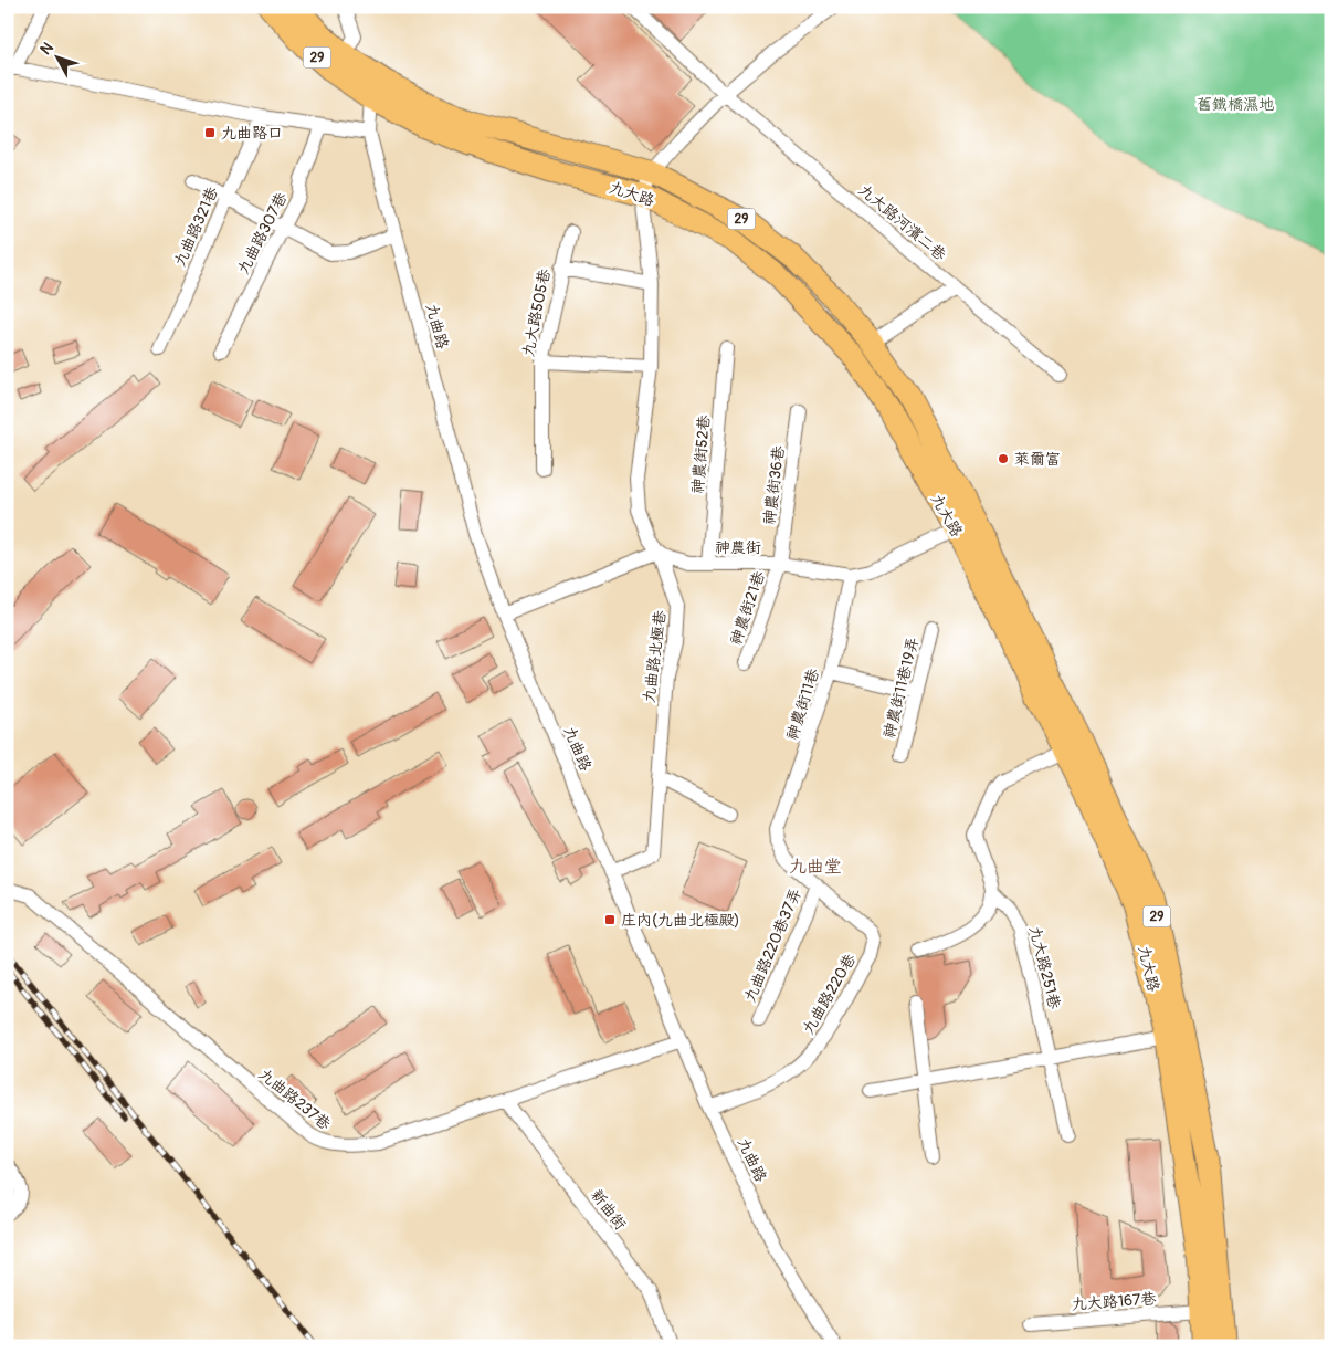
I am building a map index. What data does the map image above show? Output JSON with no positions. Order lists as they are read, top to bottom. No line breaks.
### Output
{"streets":{"main road":["29","九大路"],"street":["九大路河濱二巷","九曲路321巷","九曲路307巷","九大路505巷","九曲路","神農街52巷","神農街36巷","神農街","神農街21巷","九曲路北極巷","神農街11巷19弄","神農街11巷","九曲路220巷37弄","九大路251巷","九曲路220巷","九曲路237巷","新曲街","九大路167巷"]},"crossings":[["九大路","九曲路"],["九大路","神農街"],["九大路","九曲路北極巷"],["九大路","九大路167巷"],["九曲路","九曲路北極巷"],["九曲路","九曲路220巷"],["九曲路","九曲路237巷"],["神農街52巷","神農街"],["神農街36巷","神農街"],["神農街36巷","神農街21巷"],["神農街","神農街21巷"],["神農街","九曲路北極巷"],["神農街","神農街11巷"],["神農街11巷","九曲路220巷"],["九曲路220巷37弄","九曲路220巷"],["九曲路237巷","新曲街"]],"districts":["九曲堂"],"parks":["舊鐵橋濕地"],"places":{"transit":["九曲路口","庄內(九曲北極殿)"],"other":["萊爾富"]},"north":"top left"}
